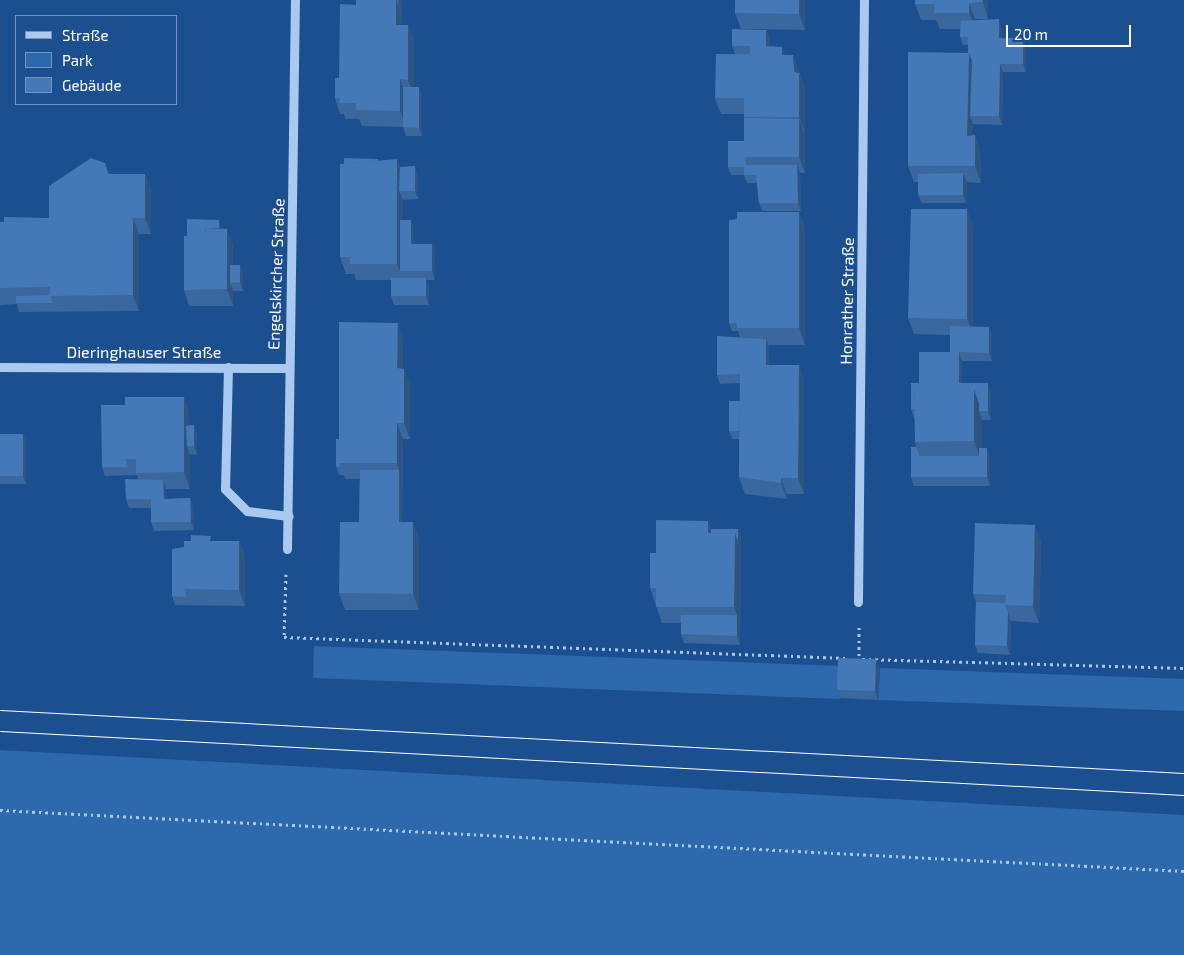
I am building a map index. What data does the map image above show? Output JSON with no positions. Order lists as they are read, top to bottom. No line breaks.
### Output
{"streets":{"street":["Engelskircher Straße","Honrather Straße","Dieringhauser Straße"]},"crossings":[["Engelskircher Straße","Dieringhauser Straße"]],"legend":["Straße","Park","Gebäude"],"scale_bar":"20 m"}
